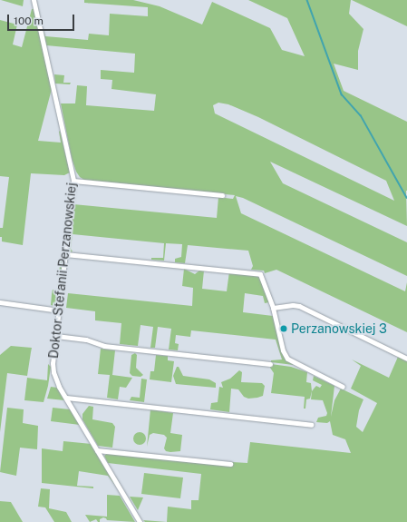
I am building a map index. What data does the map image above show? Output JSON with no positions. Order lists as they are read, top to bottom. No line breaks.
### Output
{"streets":{"street":["Doktor Stefanii Perzanowskiej"]},"places":["Perzanowskiej 3"],"scale_bar":"100 m"}
